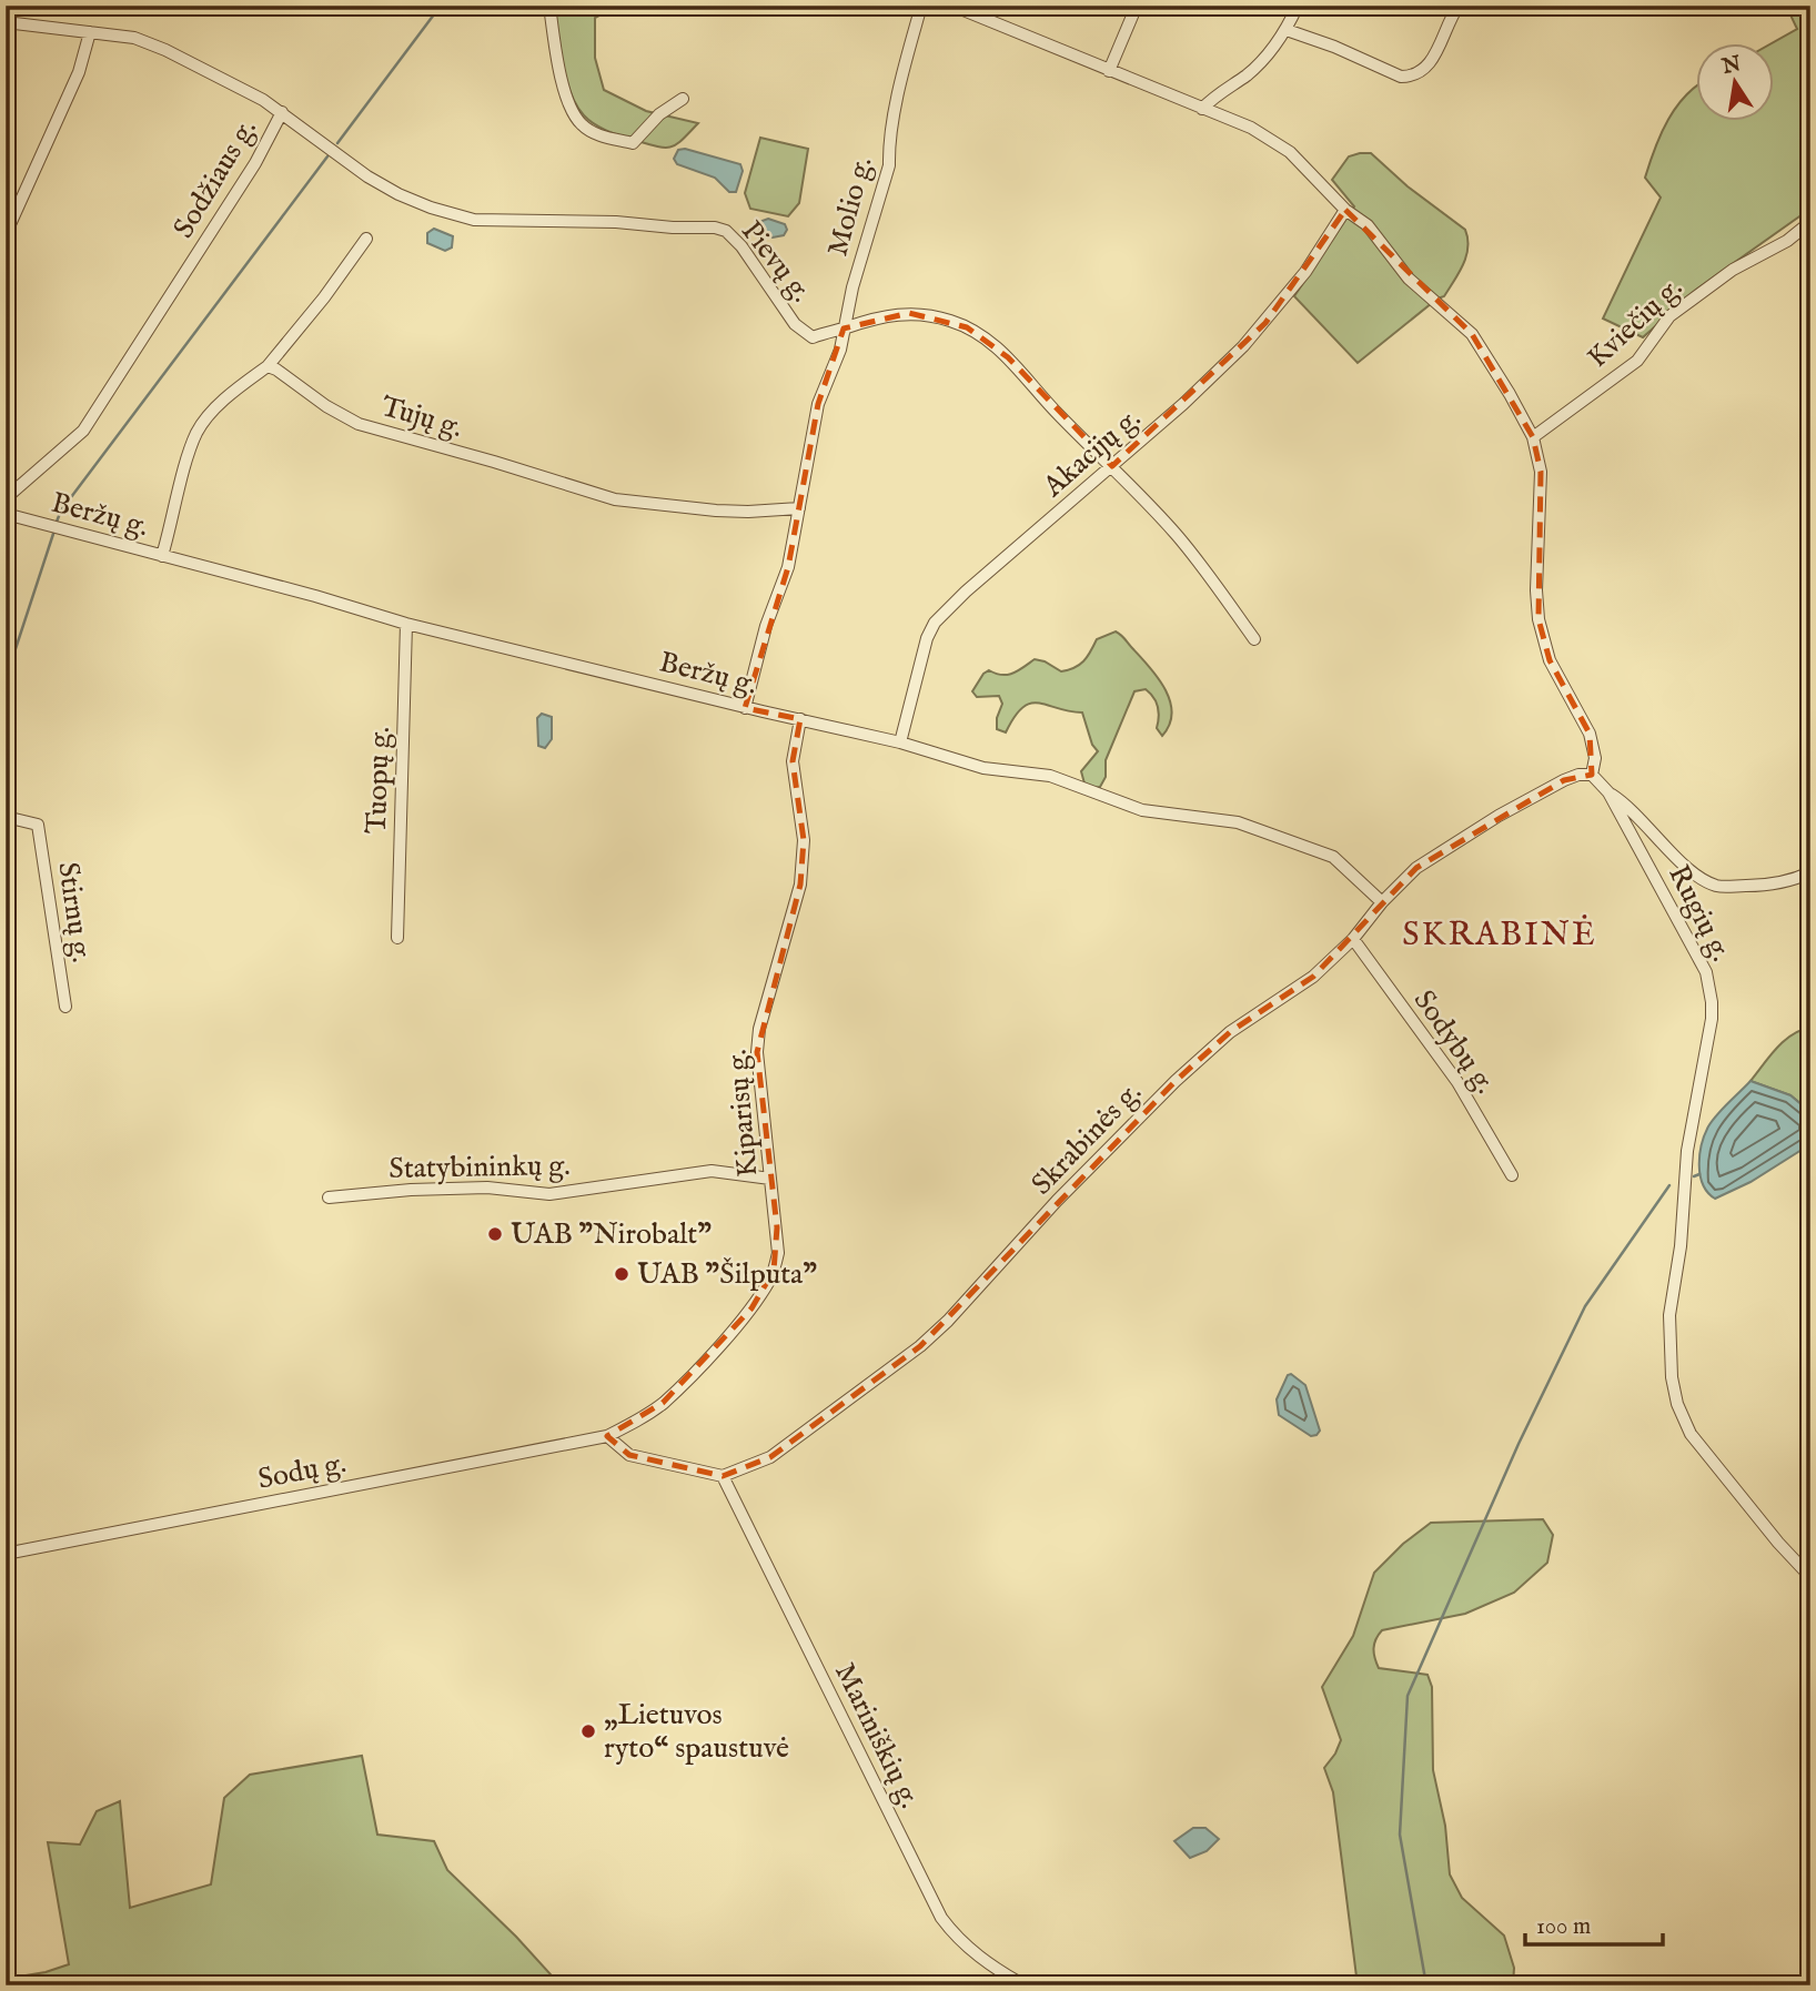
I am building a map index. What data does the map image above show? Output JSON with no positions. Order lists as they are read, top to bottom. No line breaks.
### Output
{"streets":{"street":["Sodžiaus g.","Molio g.","Pievų g.","Kviečių g.","Tujų g.","Akacijų g.","Beržų g.","Tuopų g.","Stirnų g.","Rugių g.","Sodybų g.","Kiparisų g.","Skrabinės g.","Statybininkų g.","Sodų g.","Mariniškių g."]},"crossings":[["Sodžiaus g.","Pievų g."],["Molio g.","Pievų g."],["Molio g.","Tujų g."],["Molio g.","Beržų g."],["Pievų g.","Akacijų g."],["Akacijų g.","Beržų g."],["Beržų g.","Tuopų g."],["Beržų g.","Kiparisų g."],["Beržų g.","Skrabinės g."],["Rugių g.","Skrabinės g."],["Sodybų g.","Skrabinės g."],["Kiparisų g.","Statybininkų g."],["Kiparisų g.","Sodų g."],["Skrabinės g.","Mariniškių g."]],"districts":["SKRABINĖ"],"places":["UAB \"Nirobalt\"","UAB \"Šilputa\"","„Lietuvos ryto“ spaustuvė"],"scale_bar":"100 m","north":"top"}
